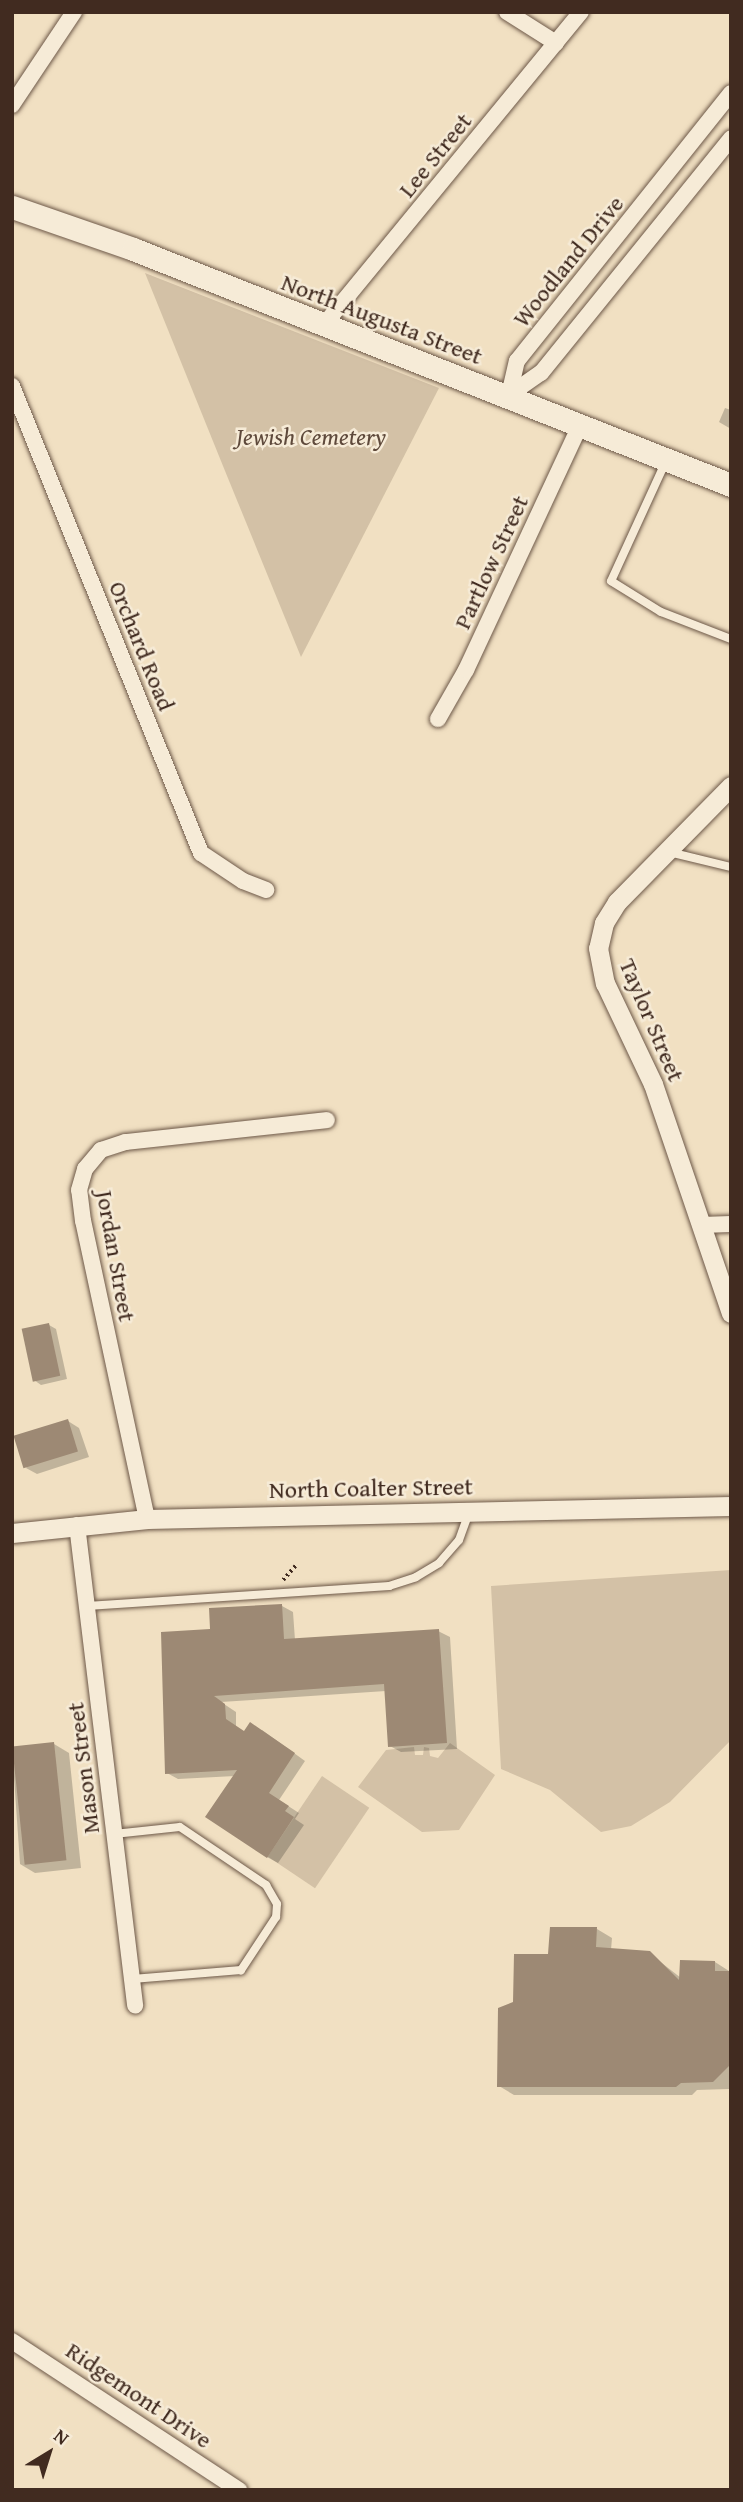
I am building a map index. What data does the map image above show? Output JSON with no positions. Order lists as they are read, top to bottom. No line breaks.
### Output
{"streets":{"main road":["North Augusta Street"],"street":["Lee Street","Woodland Drive","Partlow Street","Orchard Road","Taylor Street","Jordan Street","North Coalter Street","Mason Street","Ridgemont Drive"]},"crossings":[["Lee Street","North Augusta Street"],["Woodland Drive","North Augusta Street"],["North Augusta Street","Partlow Street"],["Jordan Street","North Coalter Street"],["North Coalter Street","Mason Street"]],"parks":["Jewish Cemetery"],"north":"top right"}
